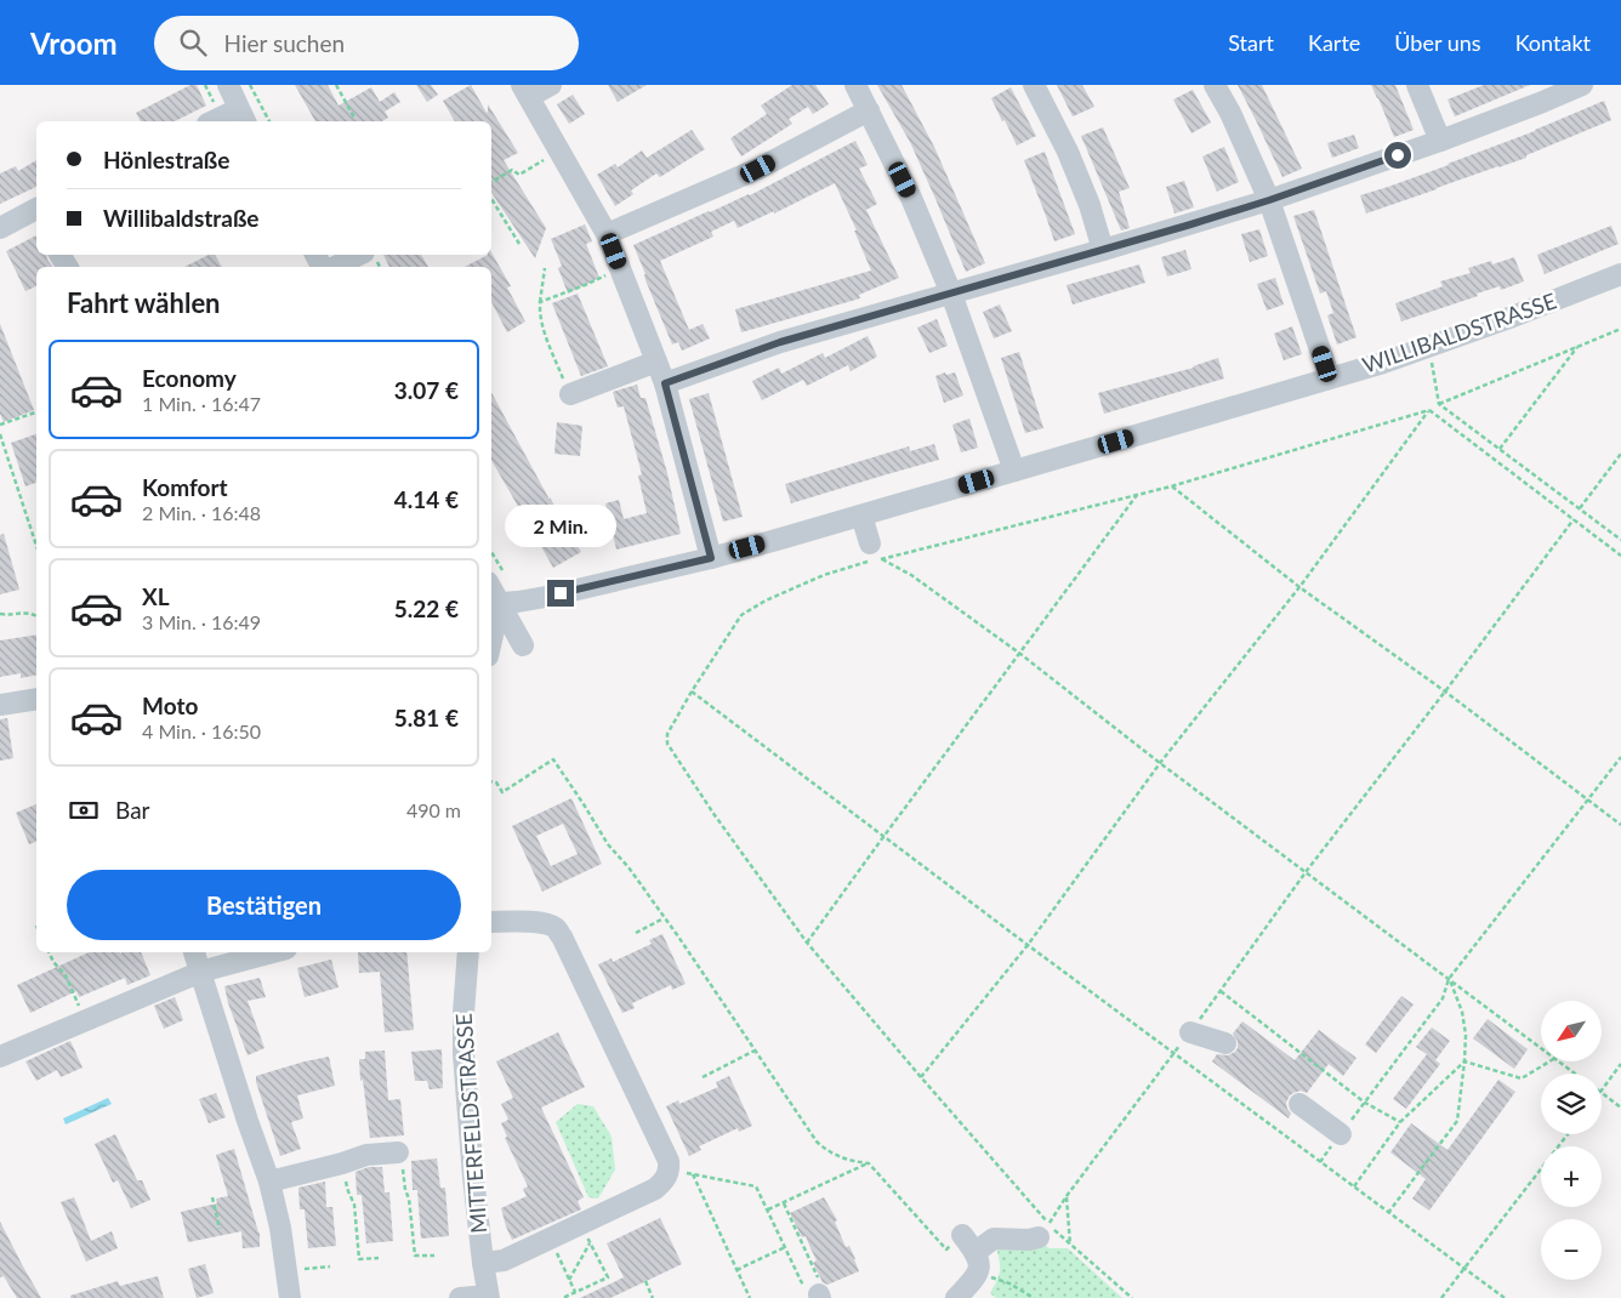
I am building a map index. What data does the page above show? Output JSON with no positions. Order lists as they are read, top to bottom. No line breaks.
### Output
{"streets":{"street":["WILLIBALDSTRASSE","MITTERFELDSTRASSE"]},"north":"bottom left","page":{"header":"Vroom","search":"Hier suchen","nav":["Start","Karte","Über uns","Kontakt"],"banner":["Hönlestraße","Willibaldstraße"],"heading":"Fahrt wählen","list":[{"name":"Economy","note":"1 Min. · 16:47","value":"3.07 €"},{"name":"Komfort","note":"2 Min. · 16:48","value":"4.14 €"},{"name":"XL","note":"3 Min. · 16:49","value":"5.22 €"},{"name":"Moto","note":"4 Min. · 16:50","value":"5.81 €"}],"bubble":"2 Min.","pay":["Bar","490 m"],"buttons":"Bestätigen","map_buttons":["+","−"]}}
